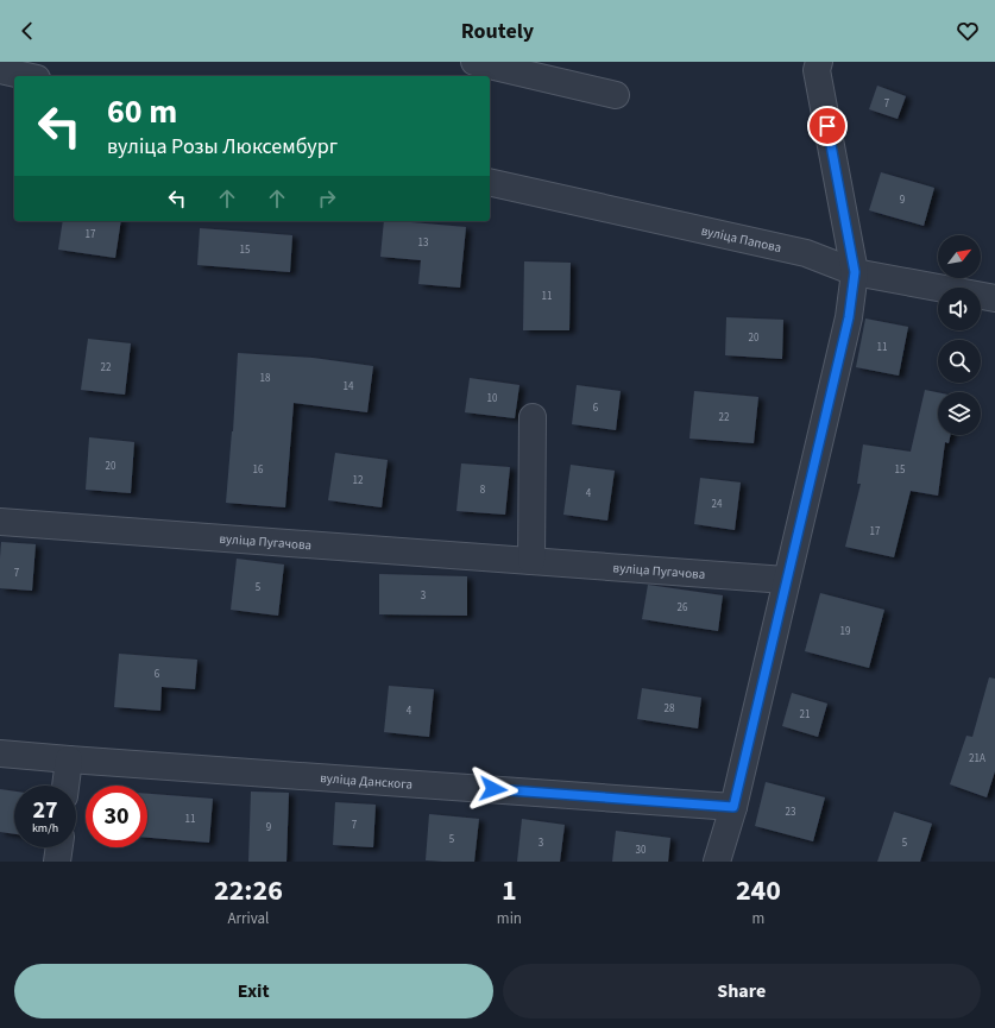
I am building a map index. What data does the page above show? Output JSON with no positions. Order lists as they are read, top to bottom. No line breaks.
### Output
{"streets":{"street":["вуліца Папова","вуліца Пугачова","вуліца Данскога"]},"house_numbers":["7","9","17","13","15","11","20","11","22","18","14","10","6","22","20","16","15","12","8","4","24","17","7","5","3","26","19","6","28","4","21","21А","23","11","7","9","5","3","5","30"],"north":"top right","page":{"header":"Routely","turn":["60 m","вуліца Розы Люксембург"],"speed":"27 km/h","limit":"30","eta":["22:26","Arrival","1","min","240","m"],"buttons":["Exit","Share"]}}
